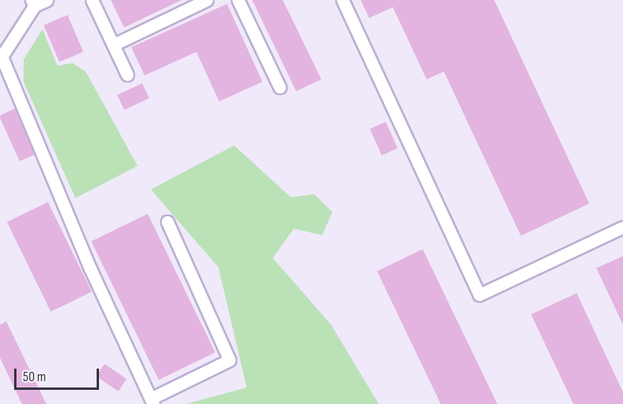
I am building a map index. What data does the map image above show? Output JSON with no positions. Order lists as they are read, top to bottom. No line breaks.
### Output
{"scale_bar":"50 m"}
